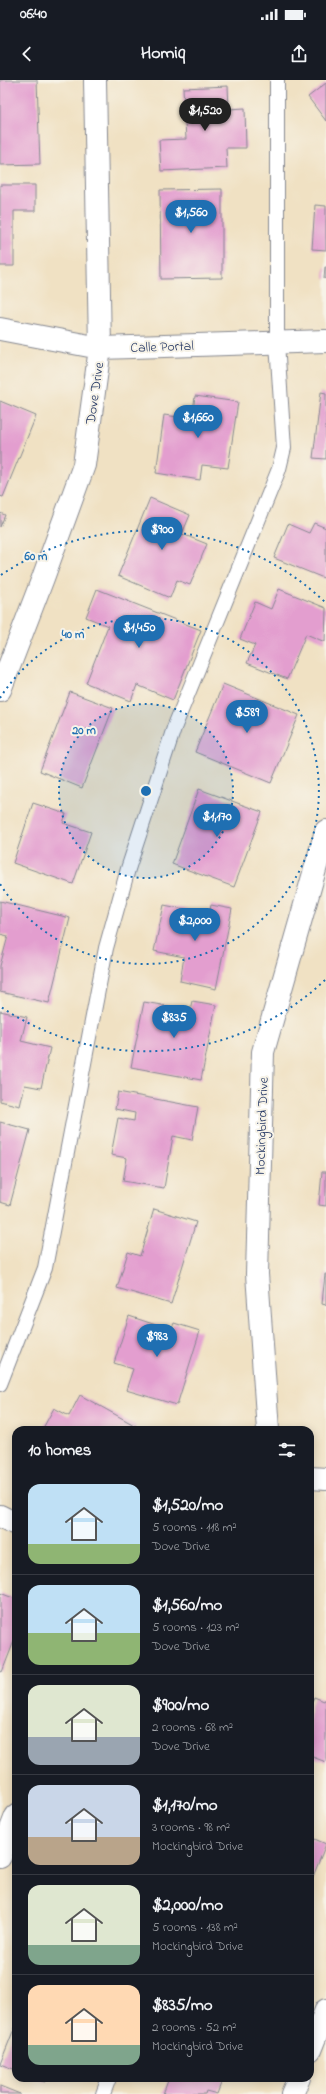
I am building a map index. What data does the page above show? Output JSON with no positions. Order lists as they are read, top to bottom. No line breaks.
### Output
{"streets":{"street":["Calle Portal","Dove Drive","Mockingbird Drive"]},"crossings":[["Calle Portal","Dove Drive"]],"page":{"status":"06:40","header":"Homiq","price":["$1,520","$1,560","$1,660","$900","$1,450","$589","$1,170","$2,000","$835","$983"],"heading":"10 homes","list":[{"name":"$1,520/mo","note":"5 rooms · 118 m² · Dove Drive"},{"name":"$1,560/mo","note":"5 rooms · 123 m² · Dove Drive"},{"name":"$900/mo","note":"2 rooms · 68 m² · Dove Drive"},{"name":"$1,170/mo","note":"3 rooms · 98 m² · Mockingbird Drive"},{"name":"$2,000/mo","note":"5 rooms · 138 m² · Mockingbird Drive"},{"name":"$835/mo","note":"2 rooms · 52 m² · Mockingbird Drive"}]},"rings":["60 m","40 m","20 m"]}
